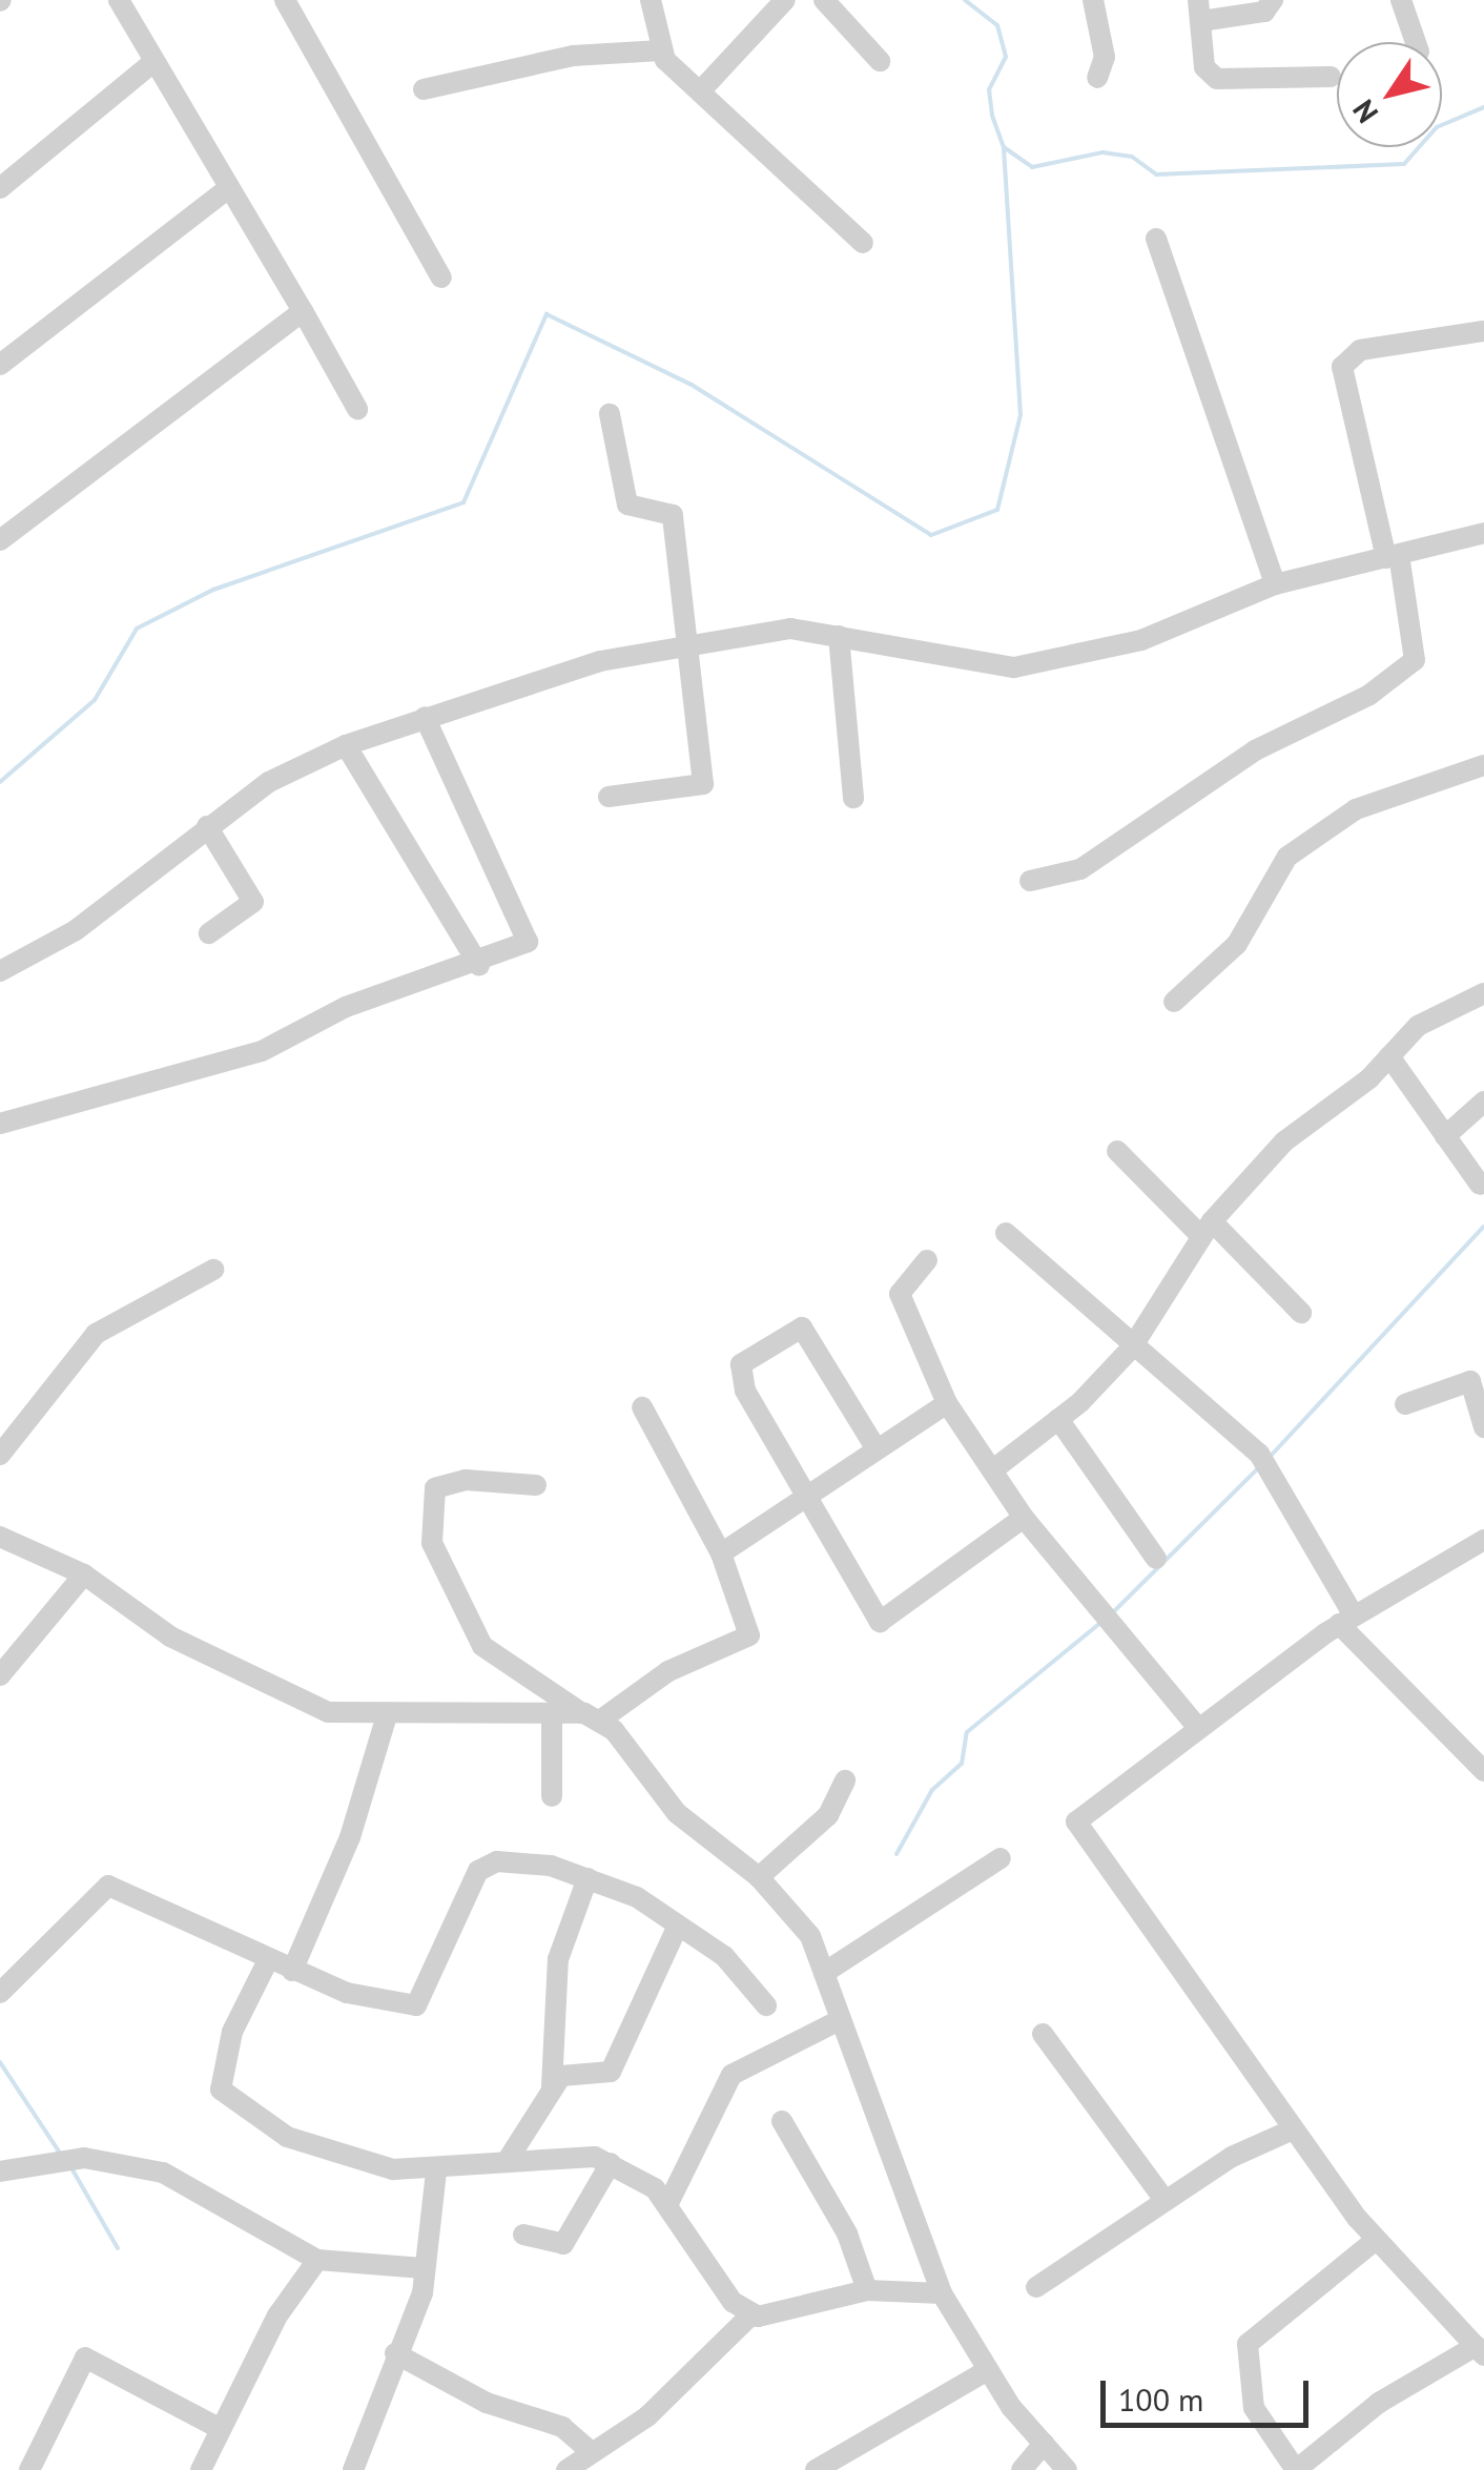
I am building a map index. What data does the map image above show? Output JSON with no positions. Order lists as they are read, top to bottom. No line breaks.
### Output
{"scale_bar":"100 m","north":"bottom left"}
